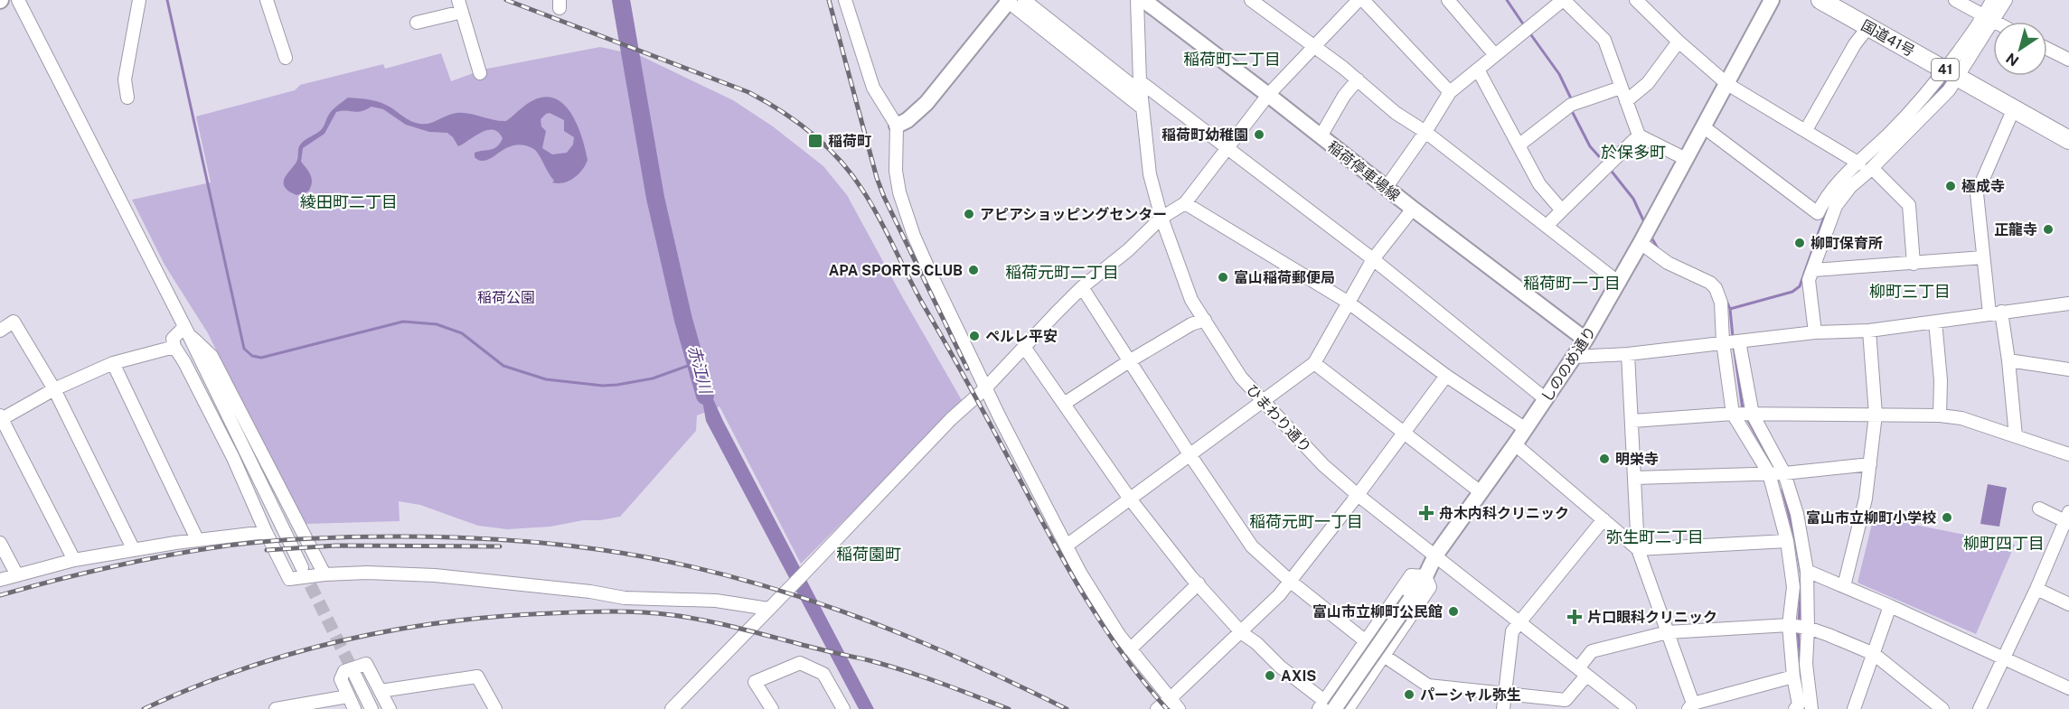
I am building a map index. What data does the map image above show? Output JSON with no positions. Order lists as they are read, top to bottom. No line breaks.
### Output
{"streets":{"highway":["国道41号","41"],"main road":["稲荷停車場線","しののめ通り"],"street":["ひまわり通り"]},"crossings":[["稲荷停車場線","しののめ通り"],["稲荷停車場線","ひまわり通り"],["しののめ通り","ひまわり通り"]],"districts":["稲荷町二丁目","於保多町","綾田町二丁目","稲荷元町二丁目","稲荷町一丁目","柳町三丁目","稲荷元町一丁目","弥生町二丁目","柳町四丁目","稲荷園町"],"water":["赤江川"],"parks":["稲荷公園"],"places":{"other":["稲荷町幼稚園","極成寺","アピアショッピングセンター","正龍寺","柳町保育所","APA SPORTS CLUB","富山稲荷郵便局","ペルレ平安","明栄寺","富山市立柳町小学校","富山市立柳町公民館","AXIS","パーシャル弥生"],"transit":["稲荷町"],"health":["舟木内科クリニック","片口眼科クリニック"]},"north":"bottom left"}
